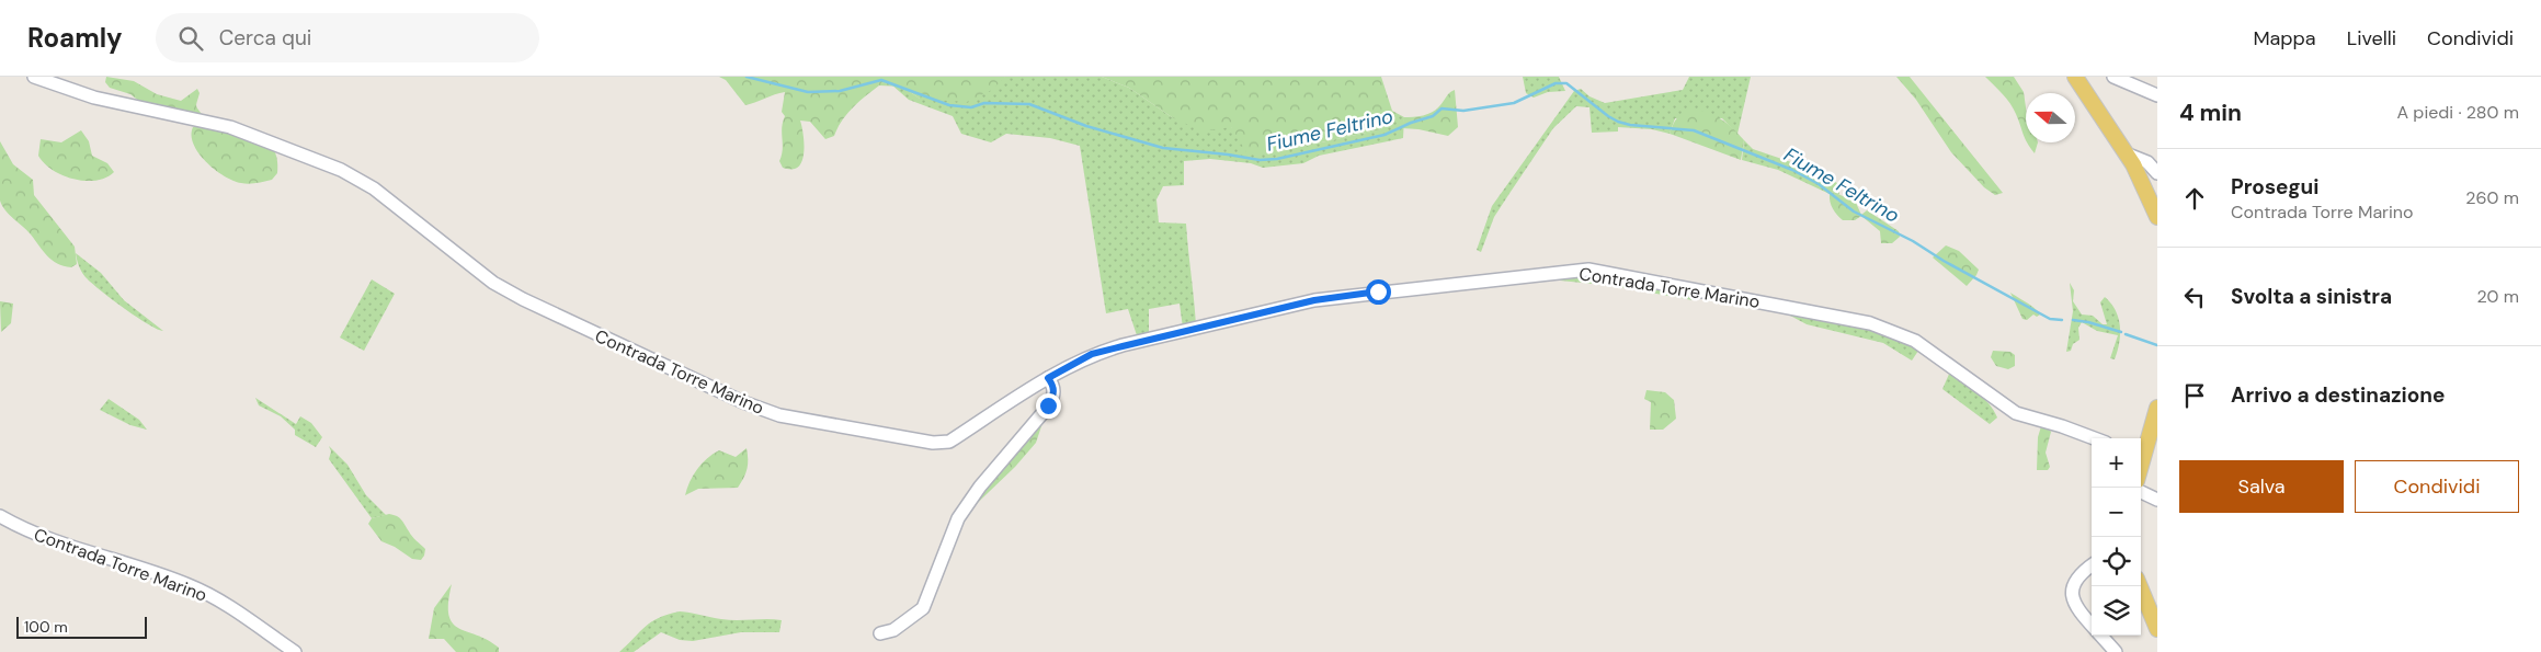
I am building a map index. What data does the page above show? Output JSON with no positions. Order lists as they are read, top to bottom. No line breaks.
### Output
{"streets":{"street":["Contrada Torre Marino"]},"water":["Fiume Feltrino"],"scale_bar":"100 m","north":"left","page":{"header":"Roamly","search":"Cerca qui","nav":["Mappa","Livelli","Condividi"],"heading":["4 min","A piedi · 280 m"],"list":[["Prosegui","Contrada Torre Marino","260 m"],["Svolta a sinistra","20 m"],"Arrivo a destinazione"],"map_buttons":["+","−"],"buttons":["Salva","Condividi"],"scale":"100 m"}}
